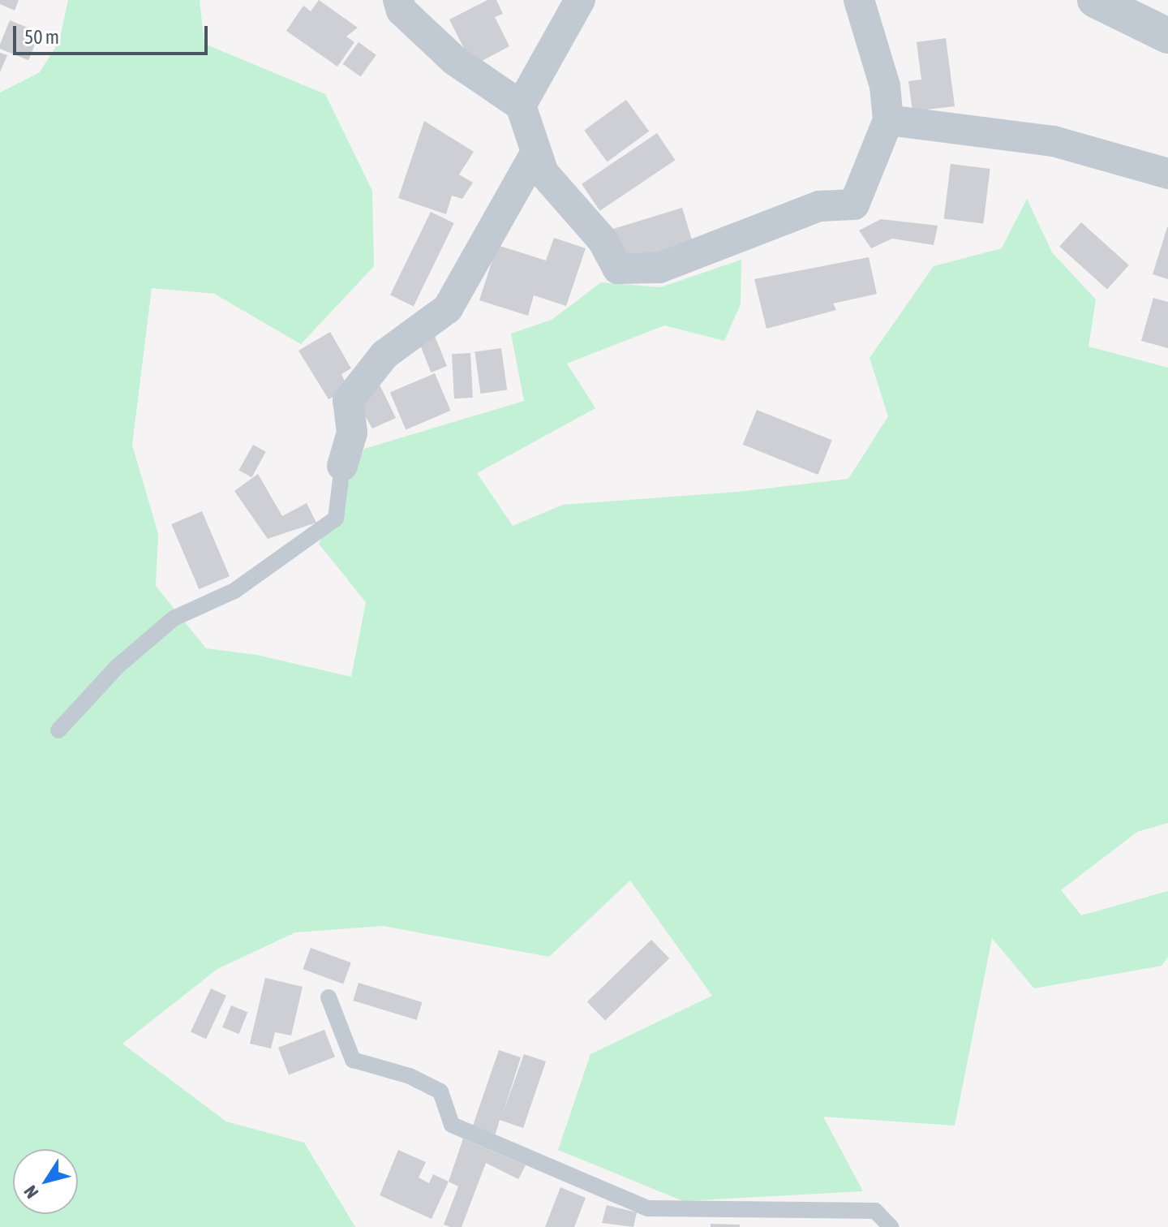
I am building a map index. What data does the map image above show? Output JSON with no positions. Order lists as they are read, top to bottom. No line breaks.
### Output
{"scale_bar":"50 m","north":"bottom left"}
